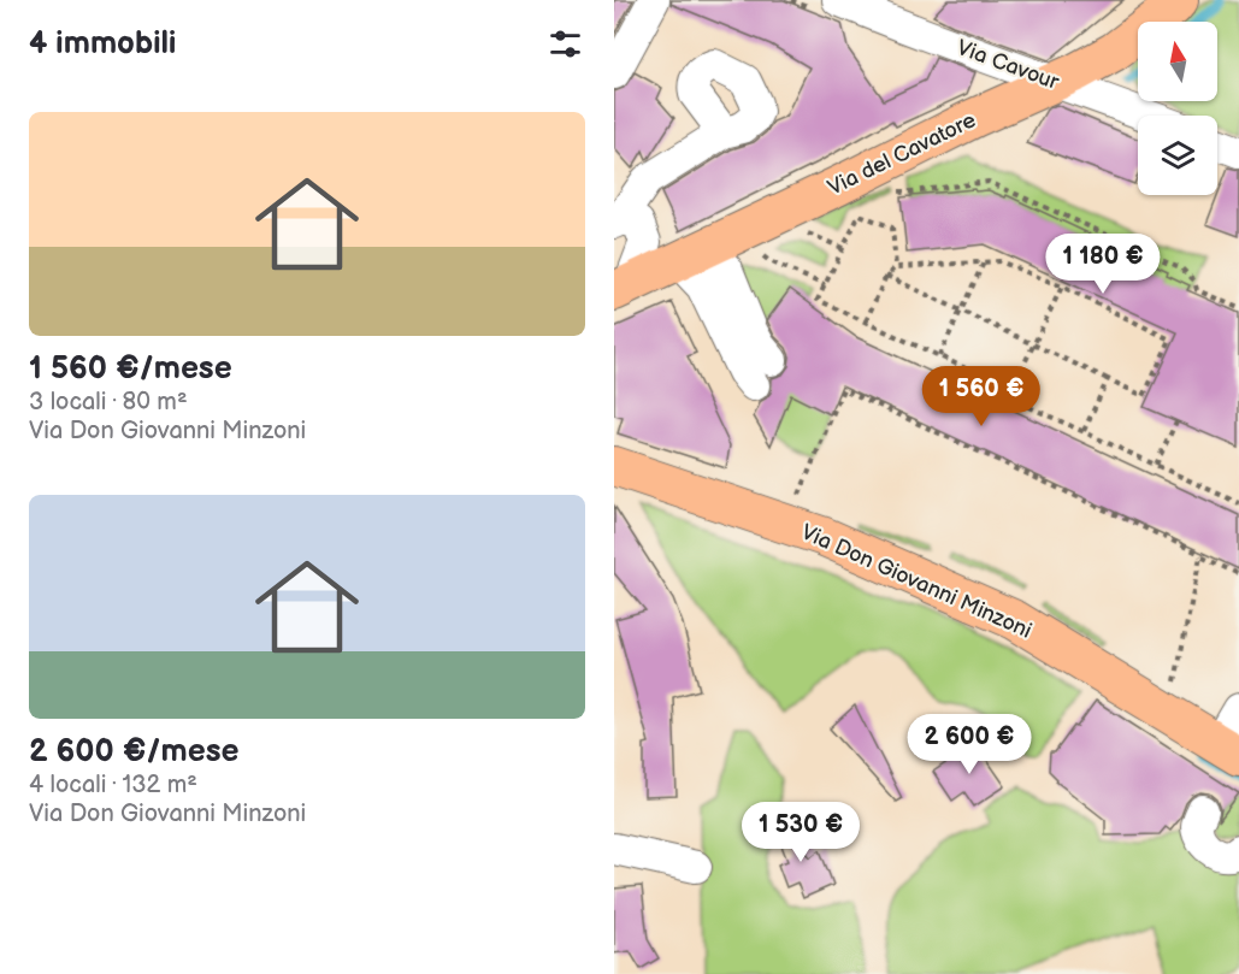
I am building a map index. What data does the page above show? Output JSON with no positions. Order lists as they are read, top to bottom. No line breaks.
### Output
{"streets":{"main road":["Via del Cavatore","Via Don Giovanni Minzoni"],"street":["Via Cavour"]},"crossings":[["Via Cavour","Via del Cavatore"]],"north":"top","page":{"heading":"4 immobili","list":[{"name":"1 560 €/mese","note":"3 locali · 80 m² · Via Don Giovanni Minzoni"},{"name":"2 600 €/mese","note":"4 locali · 132 m² · Via Don Giovanni Minzoni"}],"price":["1 180 €","1 560 €","2 600 €","1 530 €"]}}
